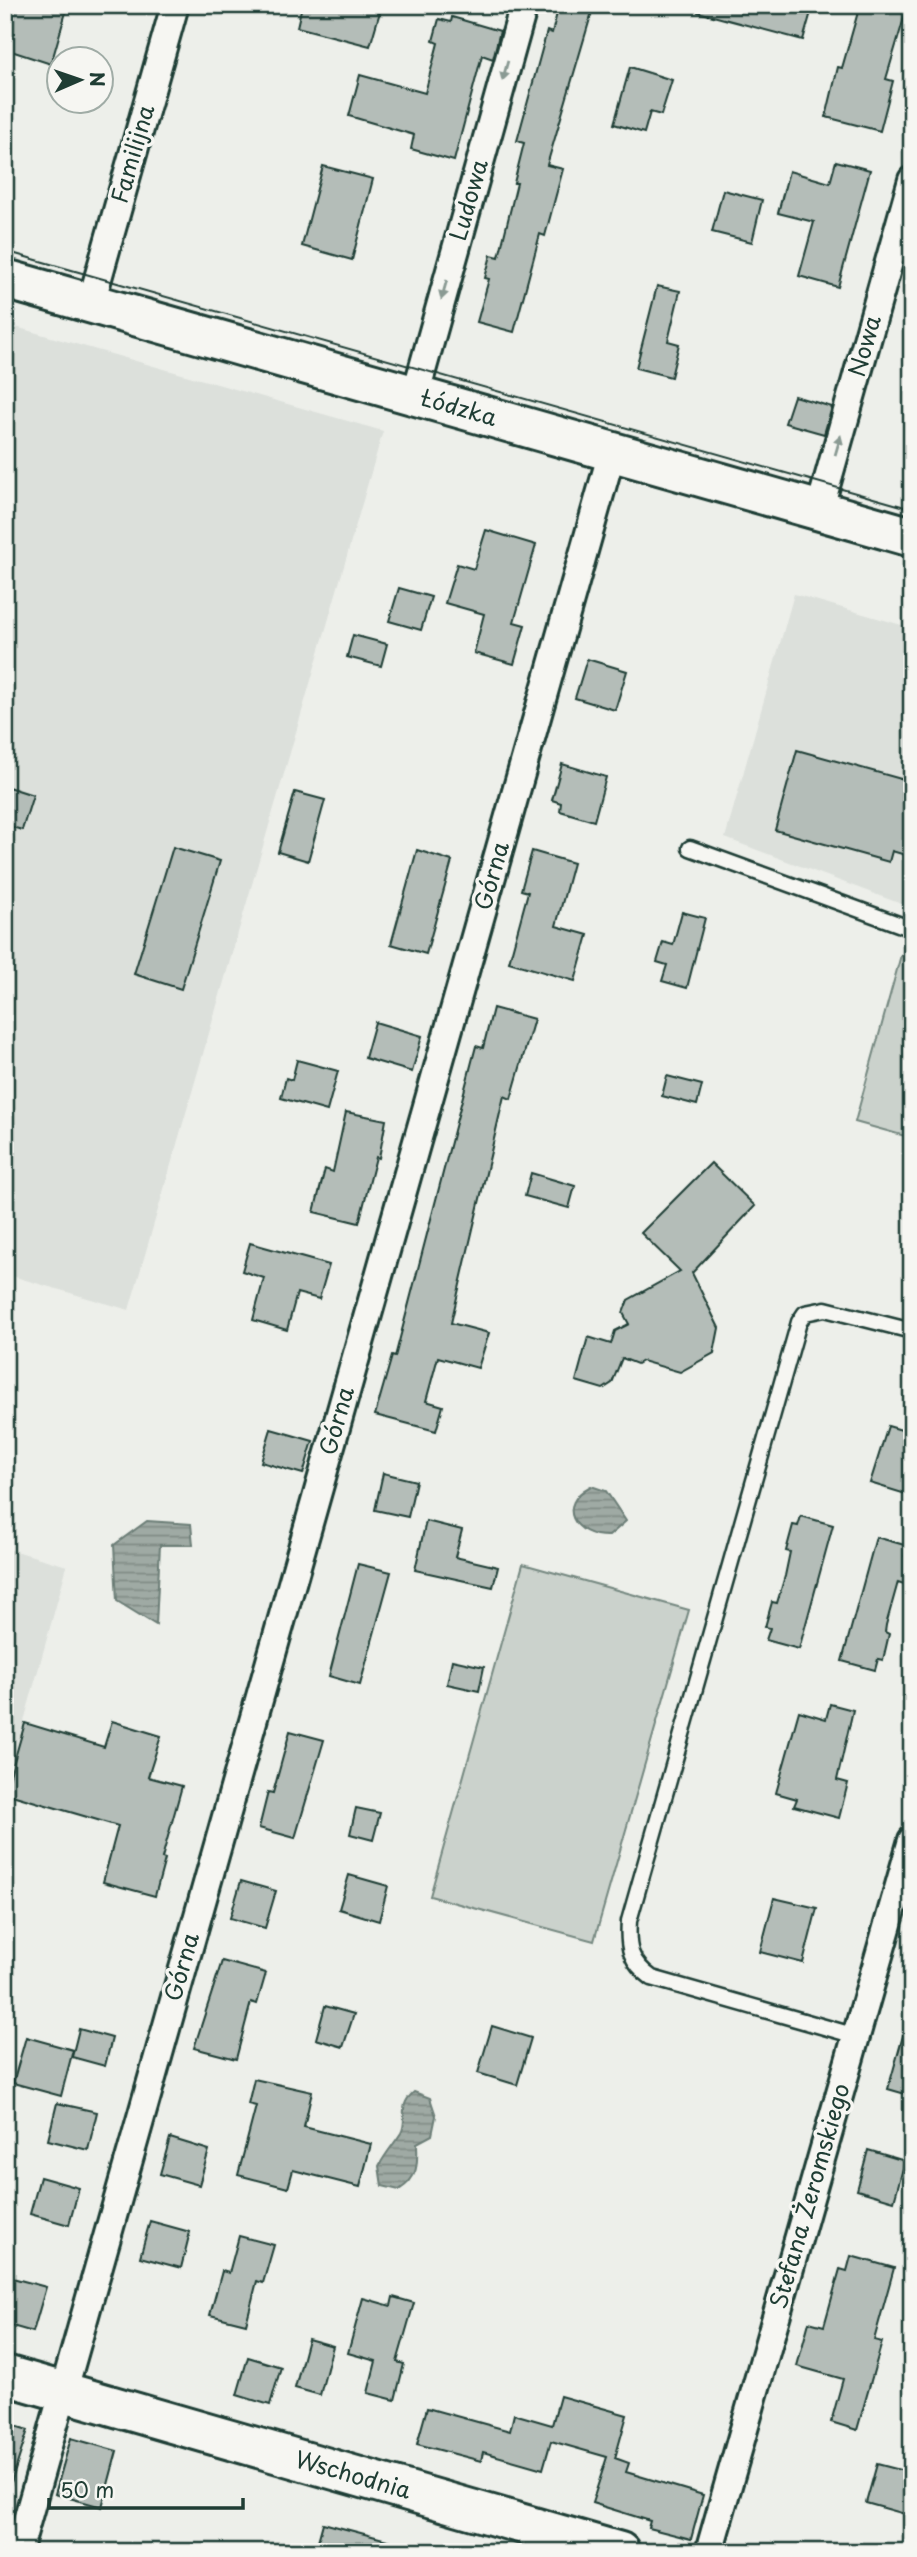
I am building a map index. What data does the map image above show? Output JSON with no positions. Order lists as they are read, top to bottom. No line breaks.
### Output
{"streets":{"main road":["Łódzka","Wschodnia"],"street":["Familijna","Ludowa","Nowa","Górna","Stefana Żeromskiego"]},"crossings":[["Familijna","Łódzka"],["Ludowa","Łódzka"],["Nowa","Łódzka"],["Łódzka","Górna"],["Górna","Wschodnia"]],"one_way":["Ludowa","Nowa"],"scale_bar":"50 m","north":"right"}
